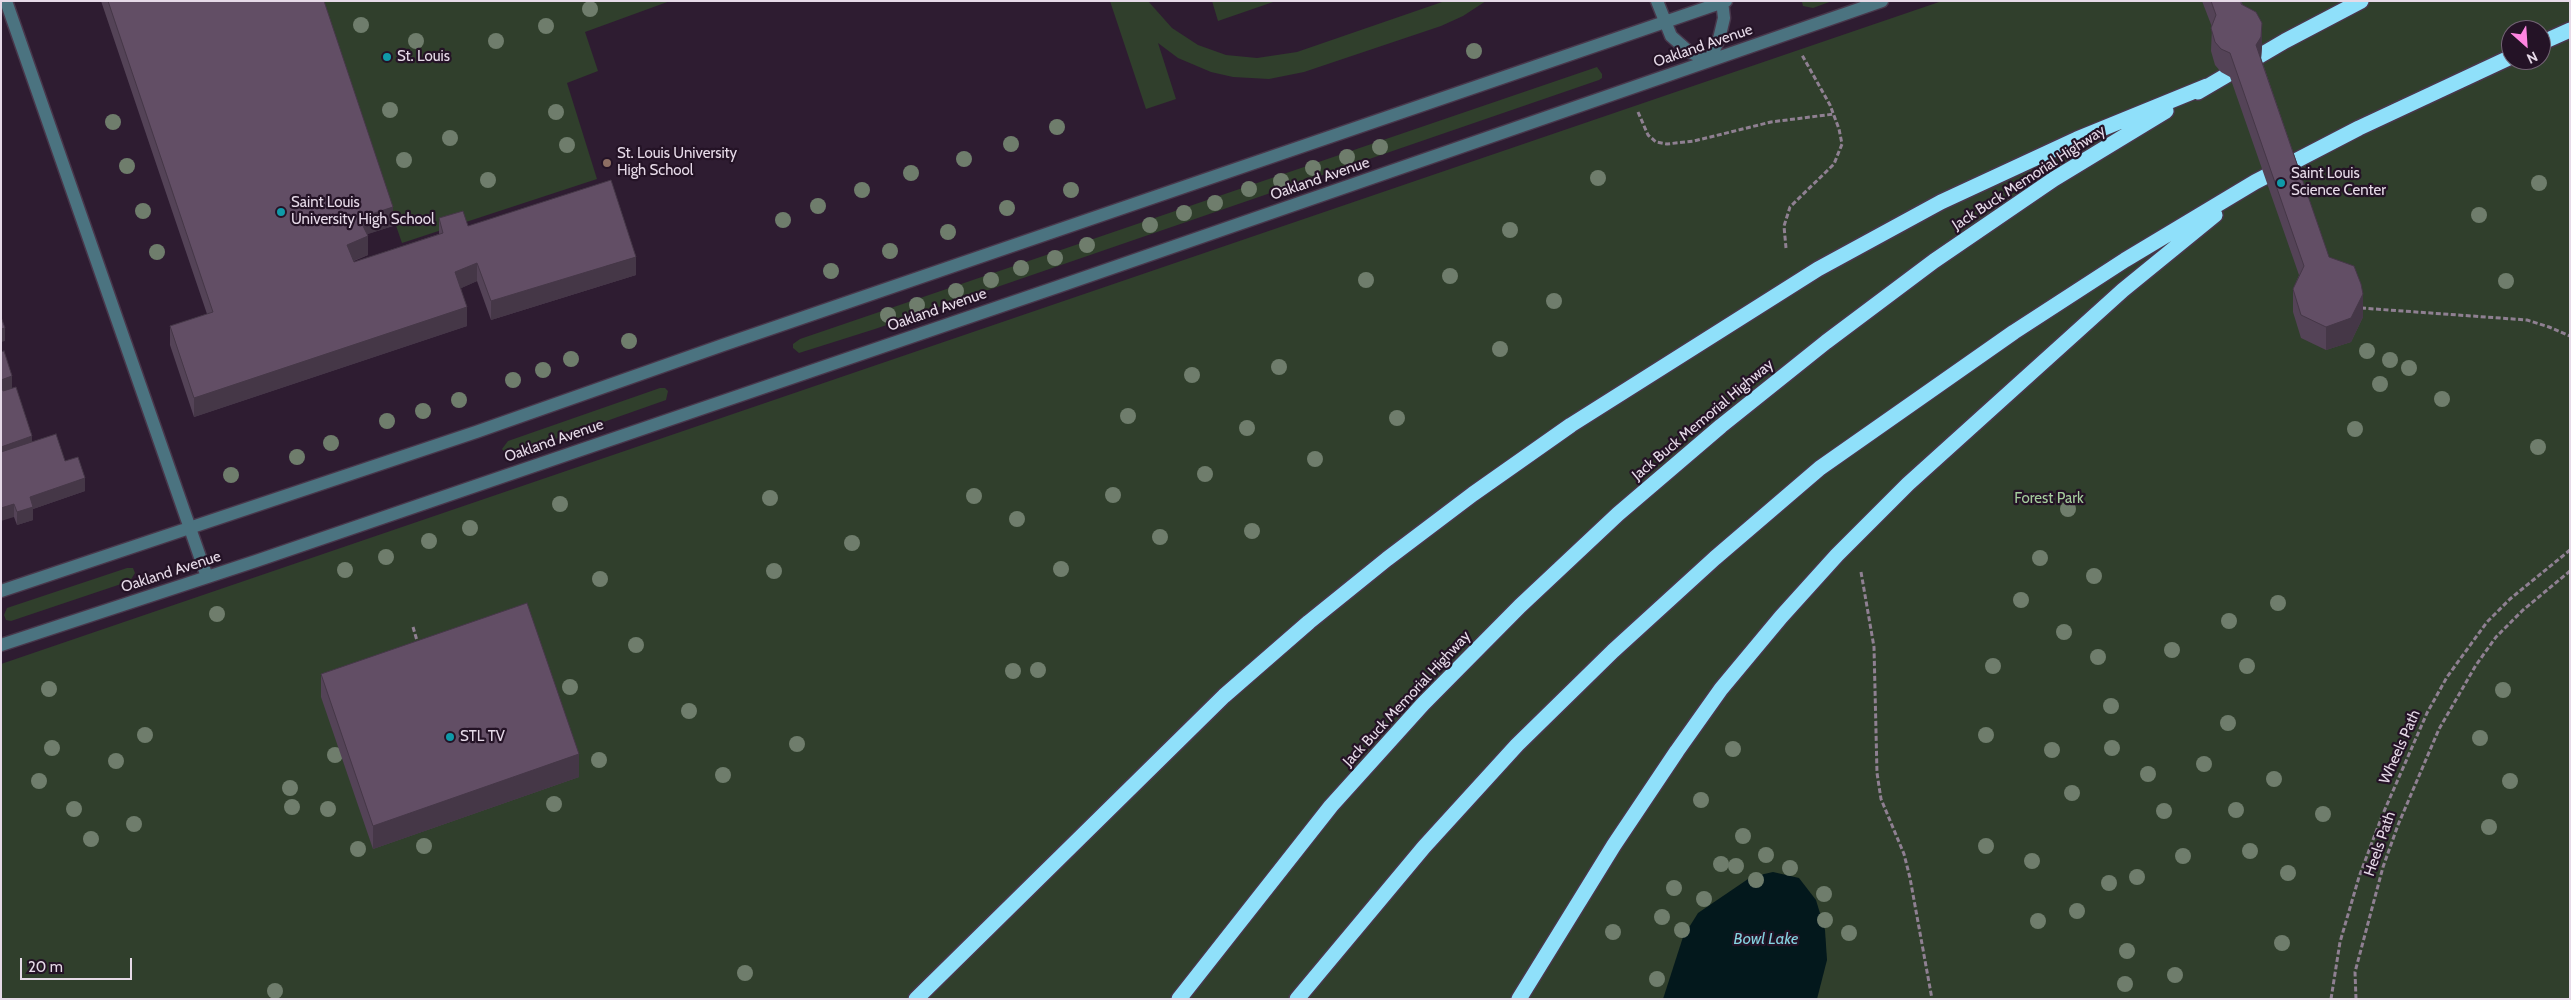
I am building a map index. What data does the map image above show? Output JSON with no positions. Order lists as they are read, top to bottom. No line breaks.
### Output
{"streets":{"highway":["Jack Buck Memorial Highway"],"street":["Oakland Avenue"],"path":["Wheels Path","Heels Path"]},"water":["Bowl Lake"],"parks":["Forest Park"],"places":["St. Louis","St. Louis University High School","Saint Louis Science Center","Saint Louis University High School","STL TV"],"scale_bar":"20 m","north":"bottom right"}
